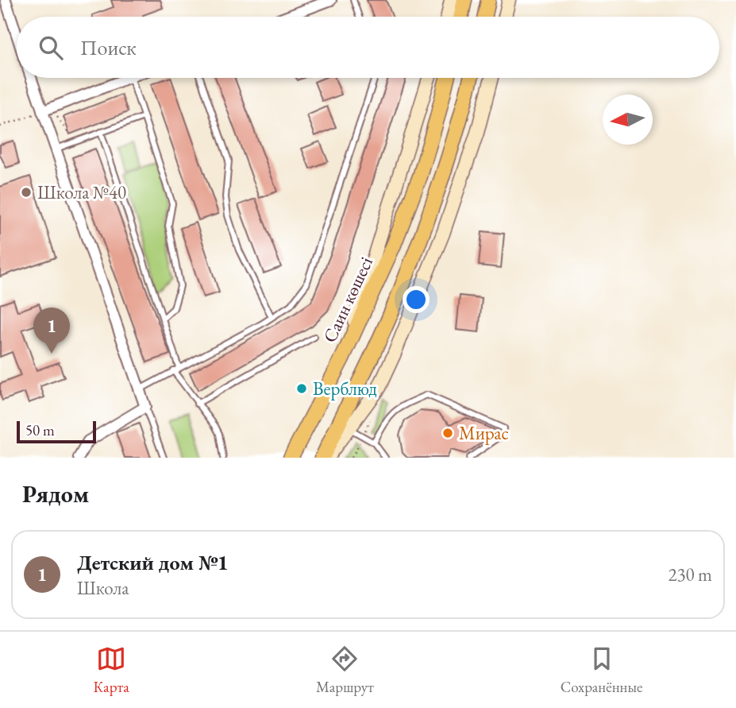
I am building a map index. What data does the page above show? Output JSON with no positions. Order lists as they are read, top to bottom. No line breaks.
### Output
{"streets":{"main road":["Саин көшесі"]},"places":["Школа №40","Верблюд","Мирас"],"scale_bar":"50 m","north":"left","page":{"search":"Поиск","pins":"1","scale":"50 m","heading":"Рядом","list":[{"mark":"1","name":"Детский дом №1","note":"Школа","value":"230 m"}],"nav":["Карта","Маршрут","Сохранённые"]}}
